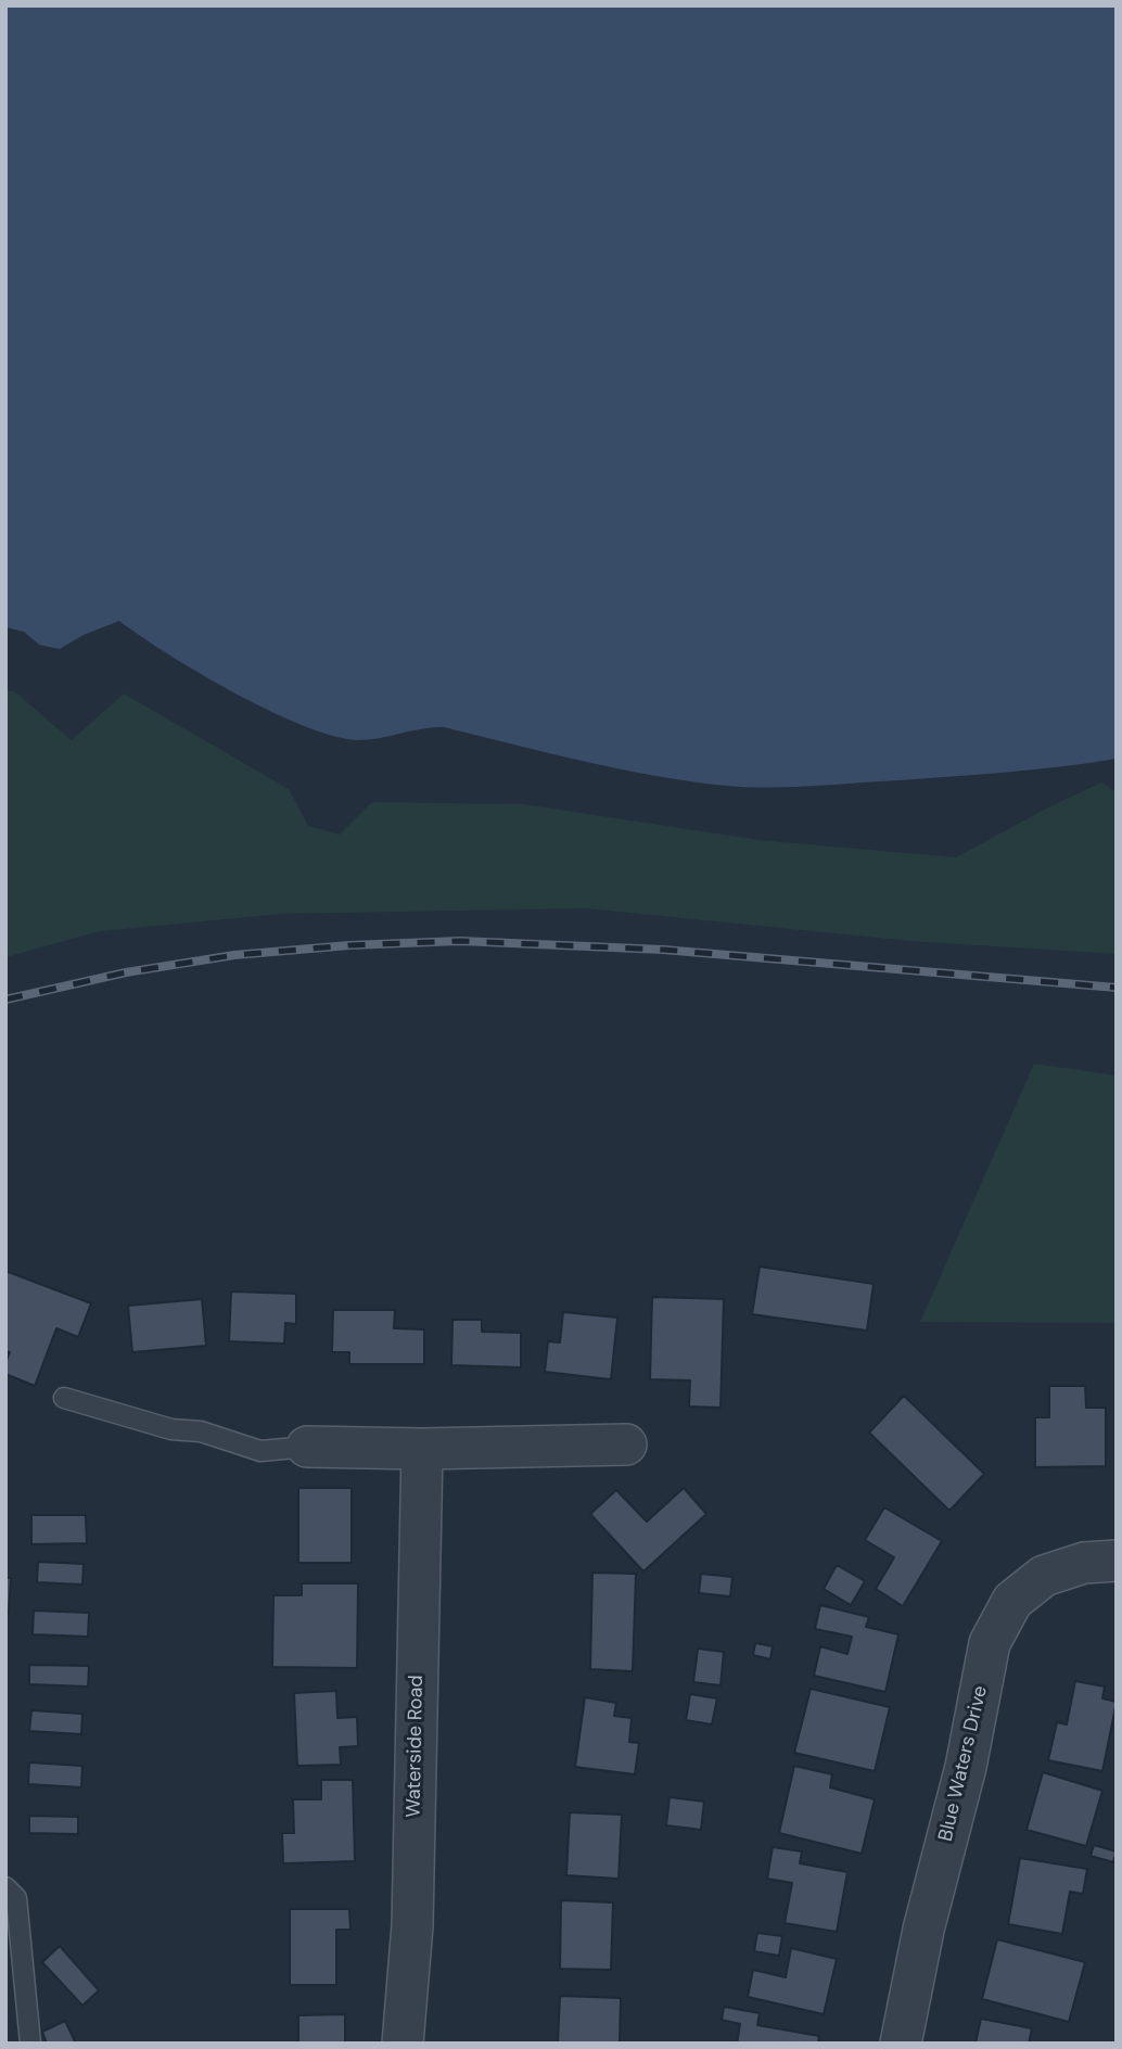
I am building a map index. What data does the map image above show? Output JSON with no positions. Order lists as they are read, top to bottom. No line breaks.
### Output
{"streets":{"street":["Waterside Road","Blue Waters Drive"]}}
